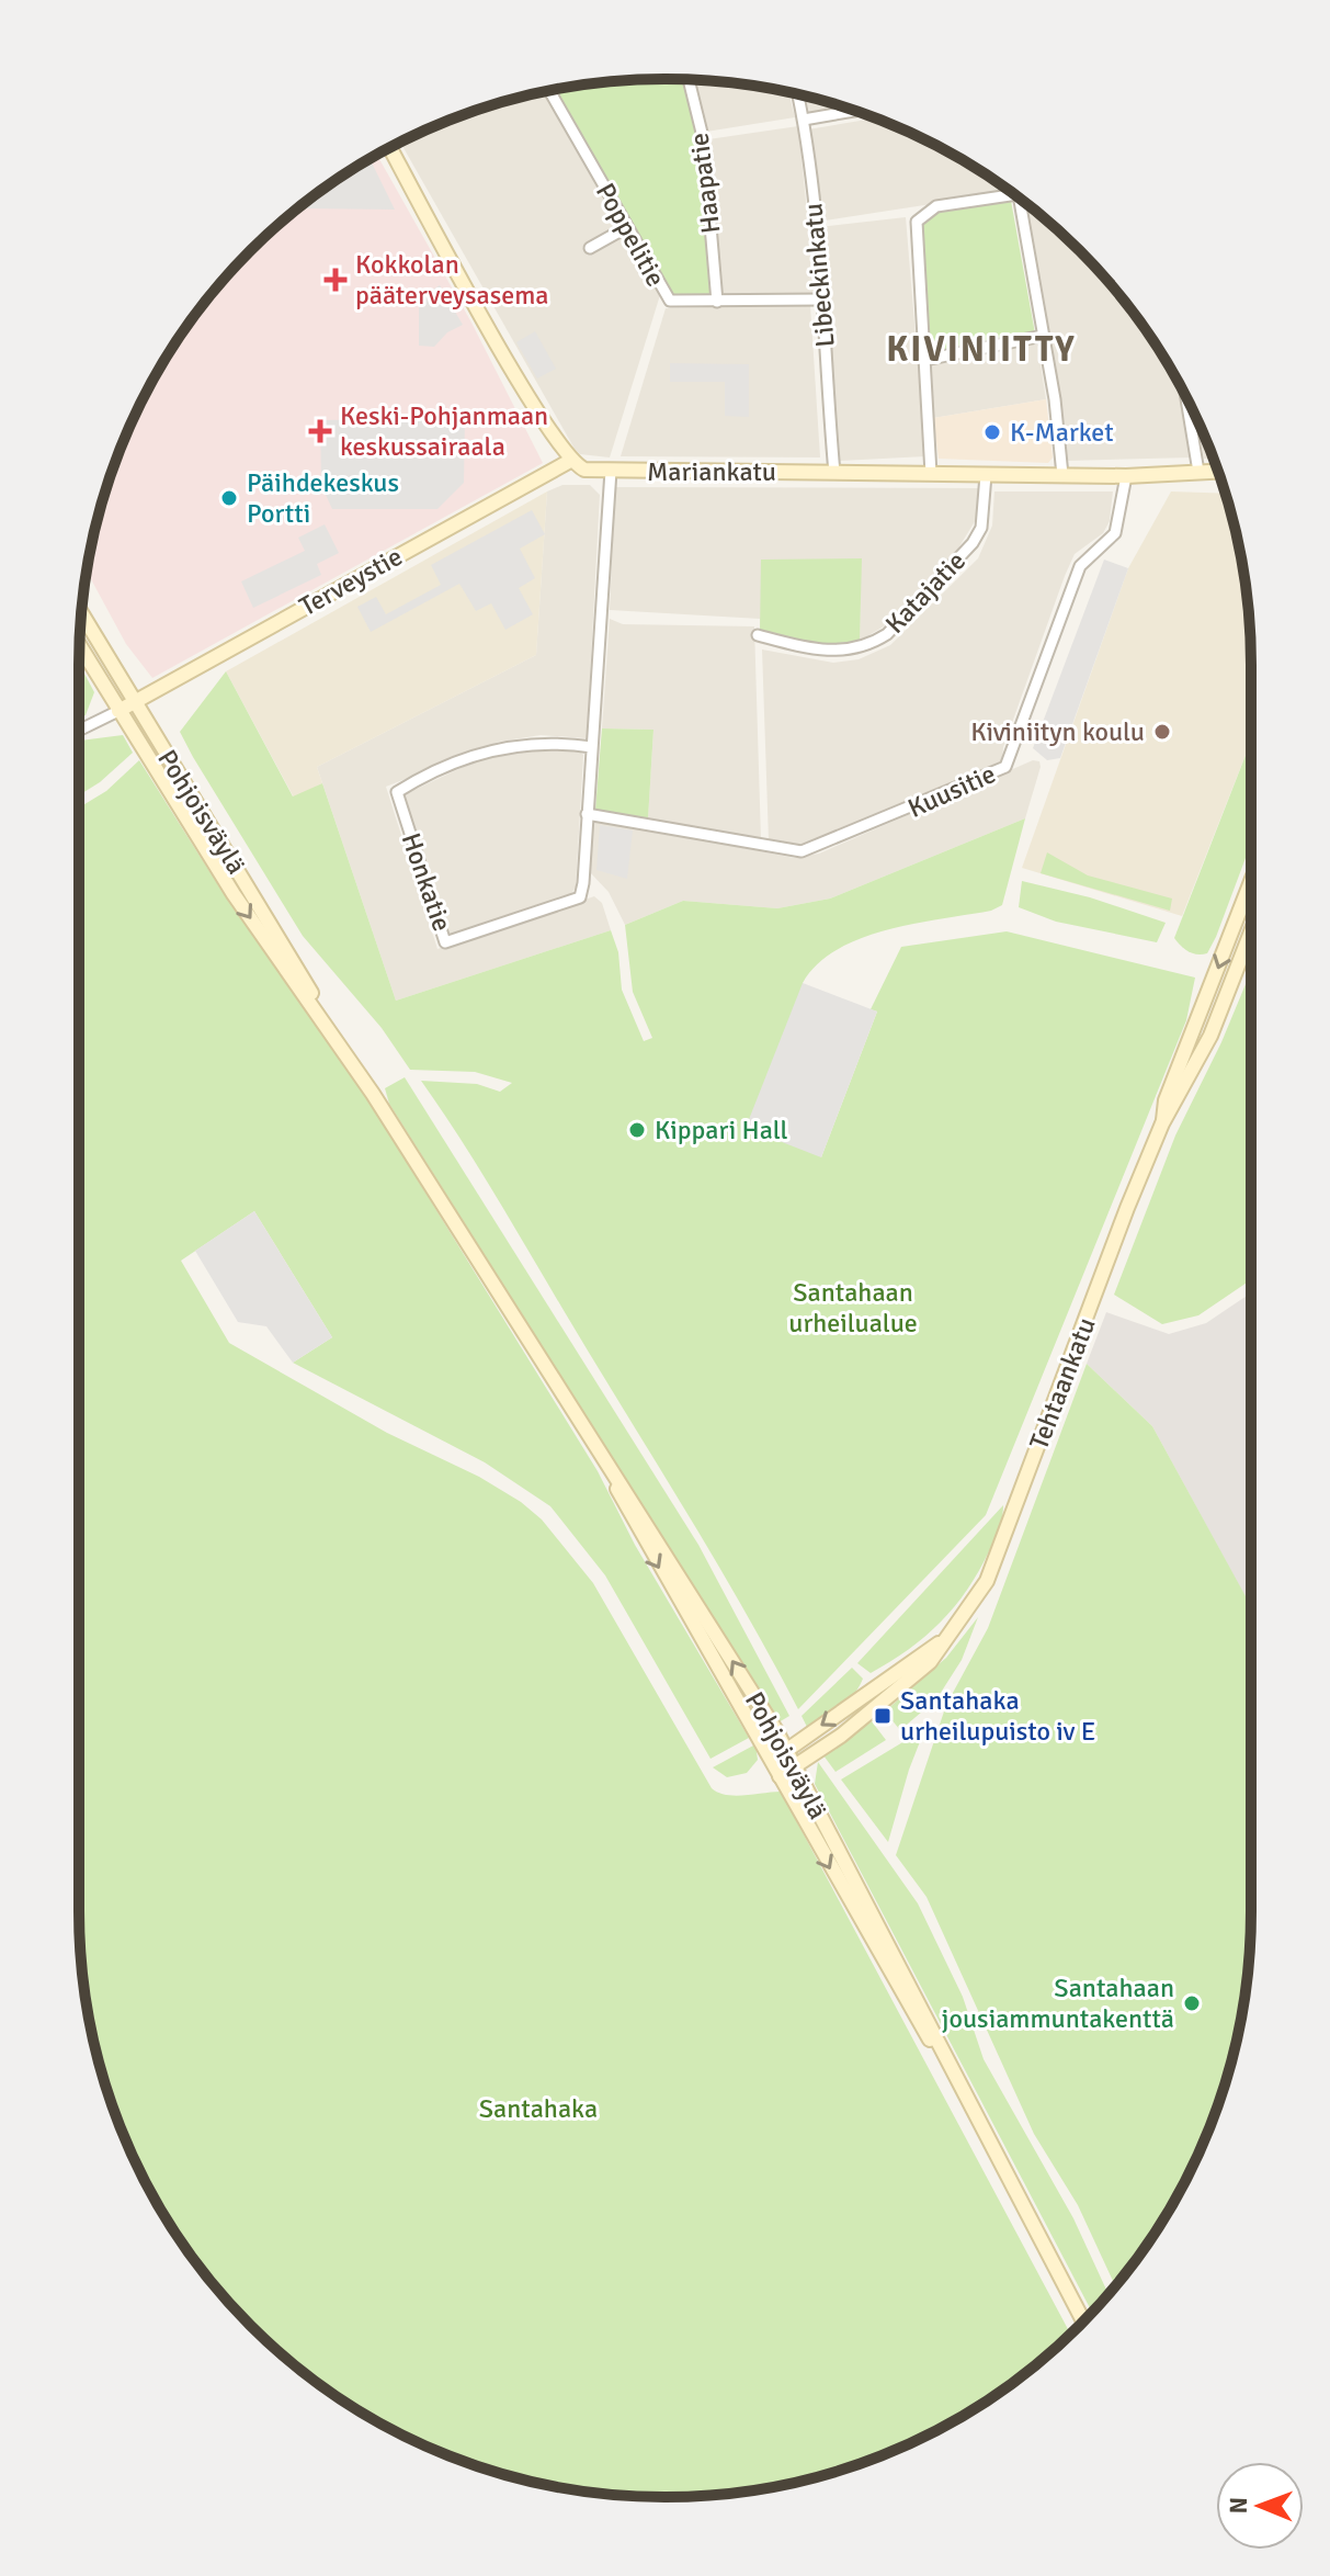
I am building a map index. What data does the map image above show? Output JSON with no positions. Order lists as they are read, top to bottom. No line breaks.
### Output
{"streets":{"main road":["Mariankatu","Terveystie","Pohjoisväylä","Tehtaankatu"],"street":["Haapatie","Poppelitie","Libeckinkatu","Katajatie","Kuusitie","Honkatie"]},"crossings":[["Haapatie","Poppelitie"],["Poppelitie","Libeckinkatu"],["Libeckinkatu","Mariankatu"],["Mariankatu","Terveystie"],["Mariankatu","Katajatie"],["Mariankatu","Kuusitie"],["Mariankatu","Honkatie"],["Terveystie","Pohjoisväylä"],["Kuusitie","Honkatie"],["Pohjoisväylä","Tehtaankatu"]],"districts":["KIVINIITTY"],"parks":["Santahaan urheilualue","Santahaka"],"places":{"health":["Kokkolan pääterveysasema","Keski-Pohjanmaan keskussairaala"],"other":["K-Market","Päihdekeskus Portti","Kiviniityn koulu","Kippari Hall","Santahaan jousiammuntakenttä"],"transit":["Santahaka urheilupuisto iv E"]},"north":"left"}
